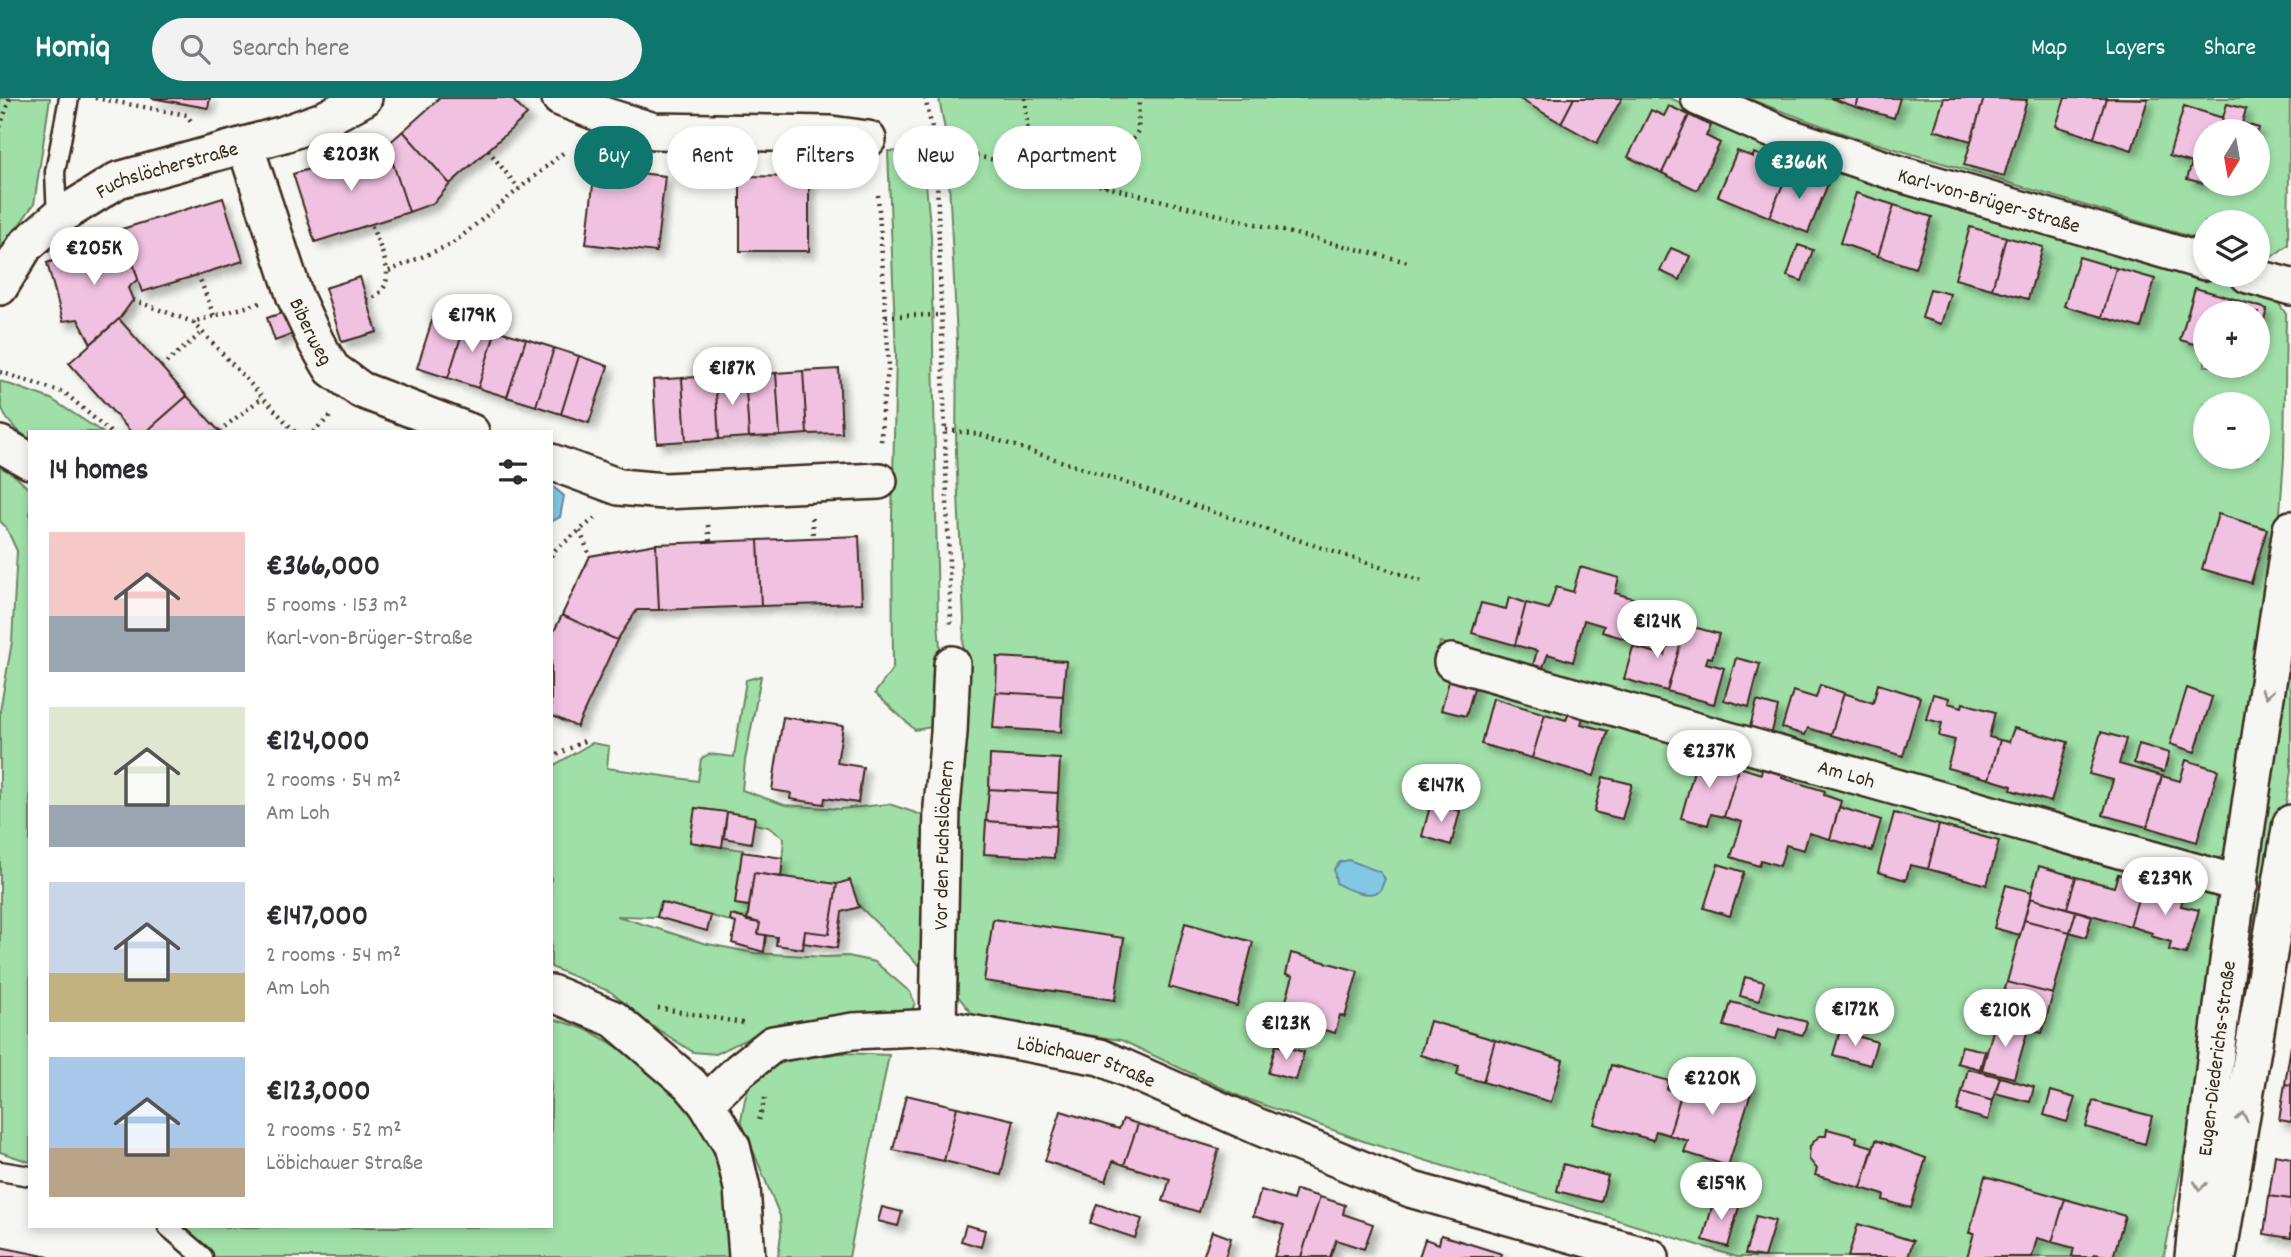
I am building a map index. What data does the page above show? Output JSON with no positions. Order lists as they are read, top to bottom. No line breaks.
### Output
{"streets":{"street":["Fuchslöcherstraße","Karl-von-Brüger-Straße","Biberweg","Am Loh","Vor den Fuchslöchern","Eugen-Diederichs-Straße","Löbichauer Straße"]},"crossings":[["Fuchslöcherstraße","Biberweg"],["Am Loh","Eugen-Diederichs-Straße"],["Vor den Fuchslöchern","Löbichauer Straße"]],"north":"bottom","page":{"header":"Homiq","search":"Search here","nav":["Map","Layers","Share"],"map_buttons":["+","−"],"chip":["Buy","Rent","Filters","New","Apartment"],"price":["€203K","€366K","€205K","€179K","€187K","€124K","€237K","€147K","€239K","€172K","€210K","€123K","€220K","€159K"],"heading":"14 homes","list":[{"name":"€366,000","note":"5 rooms · 153 m² · Karl-von-Brüger-Straße"},{"name":"€124,000","note":"2 rooms · 54 m² · Am Loh"},{"name":"€147,000","note":"2 rooms · 54 m² · Am Loh"},{"name":"€123,000","note":"2 rooms · 52 m² · Löbichauer Straße"}]}}
